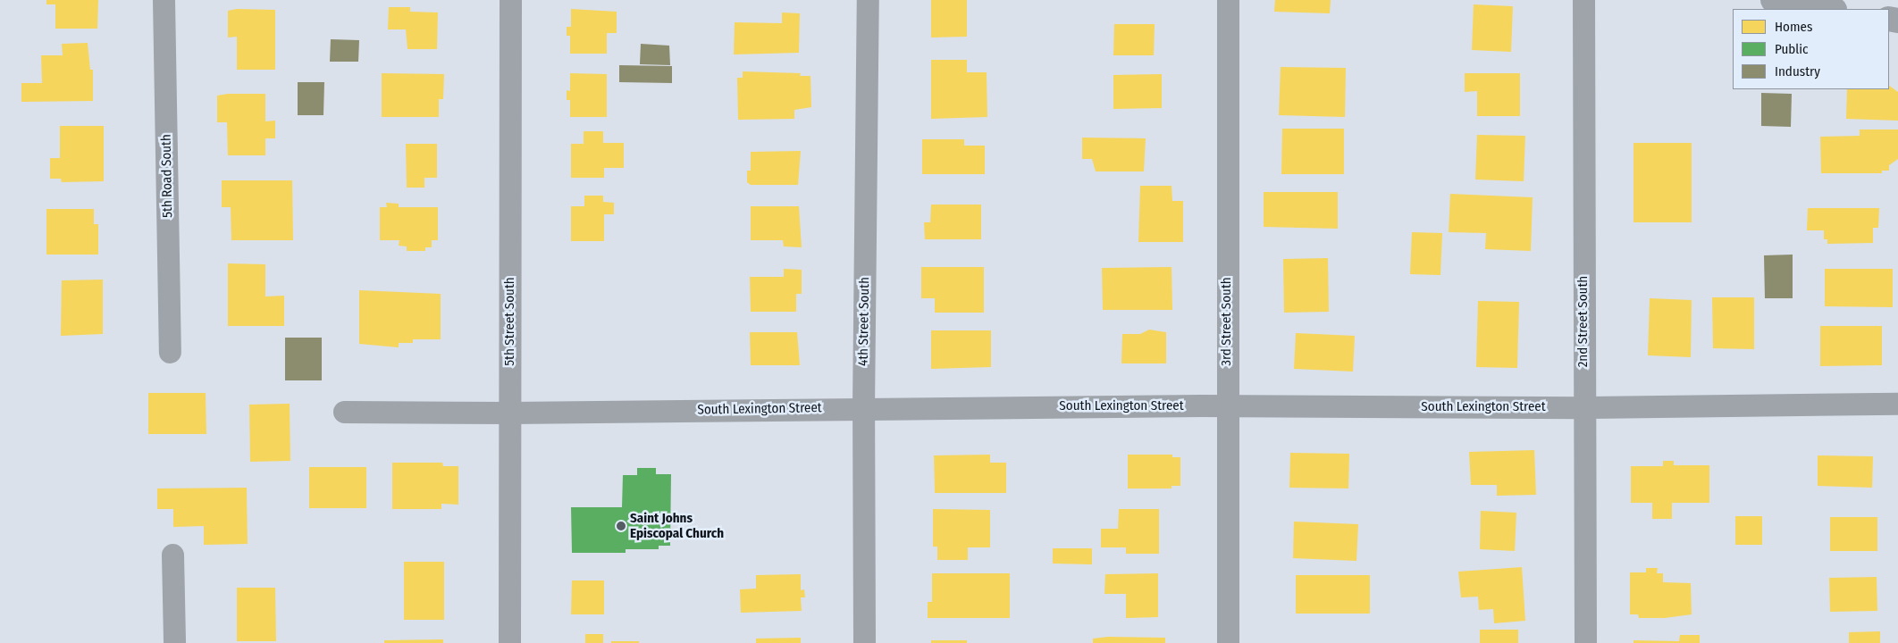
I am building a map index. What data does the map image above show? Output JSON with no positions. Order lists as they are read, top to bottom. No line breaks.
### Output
{"streets":{"street":["5th Road South","5th Street South","4th Street South","3rd Street South","2nd Street South","South Lexington Street"]},"crossings":[["5th Street South","South Lexington Street"],["4th Street South","South Lexington Street"],["3rd Street South","South Lexington Street"],["2nd Street South","South Lexington Street"]],"places":["Saint Johns Episcopal Church"],"legend":["Homes","Public","Industry"]}
